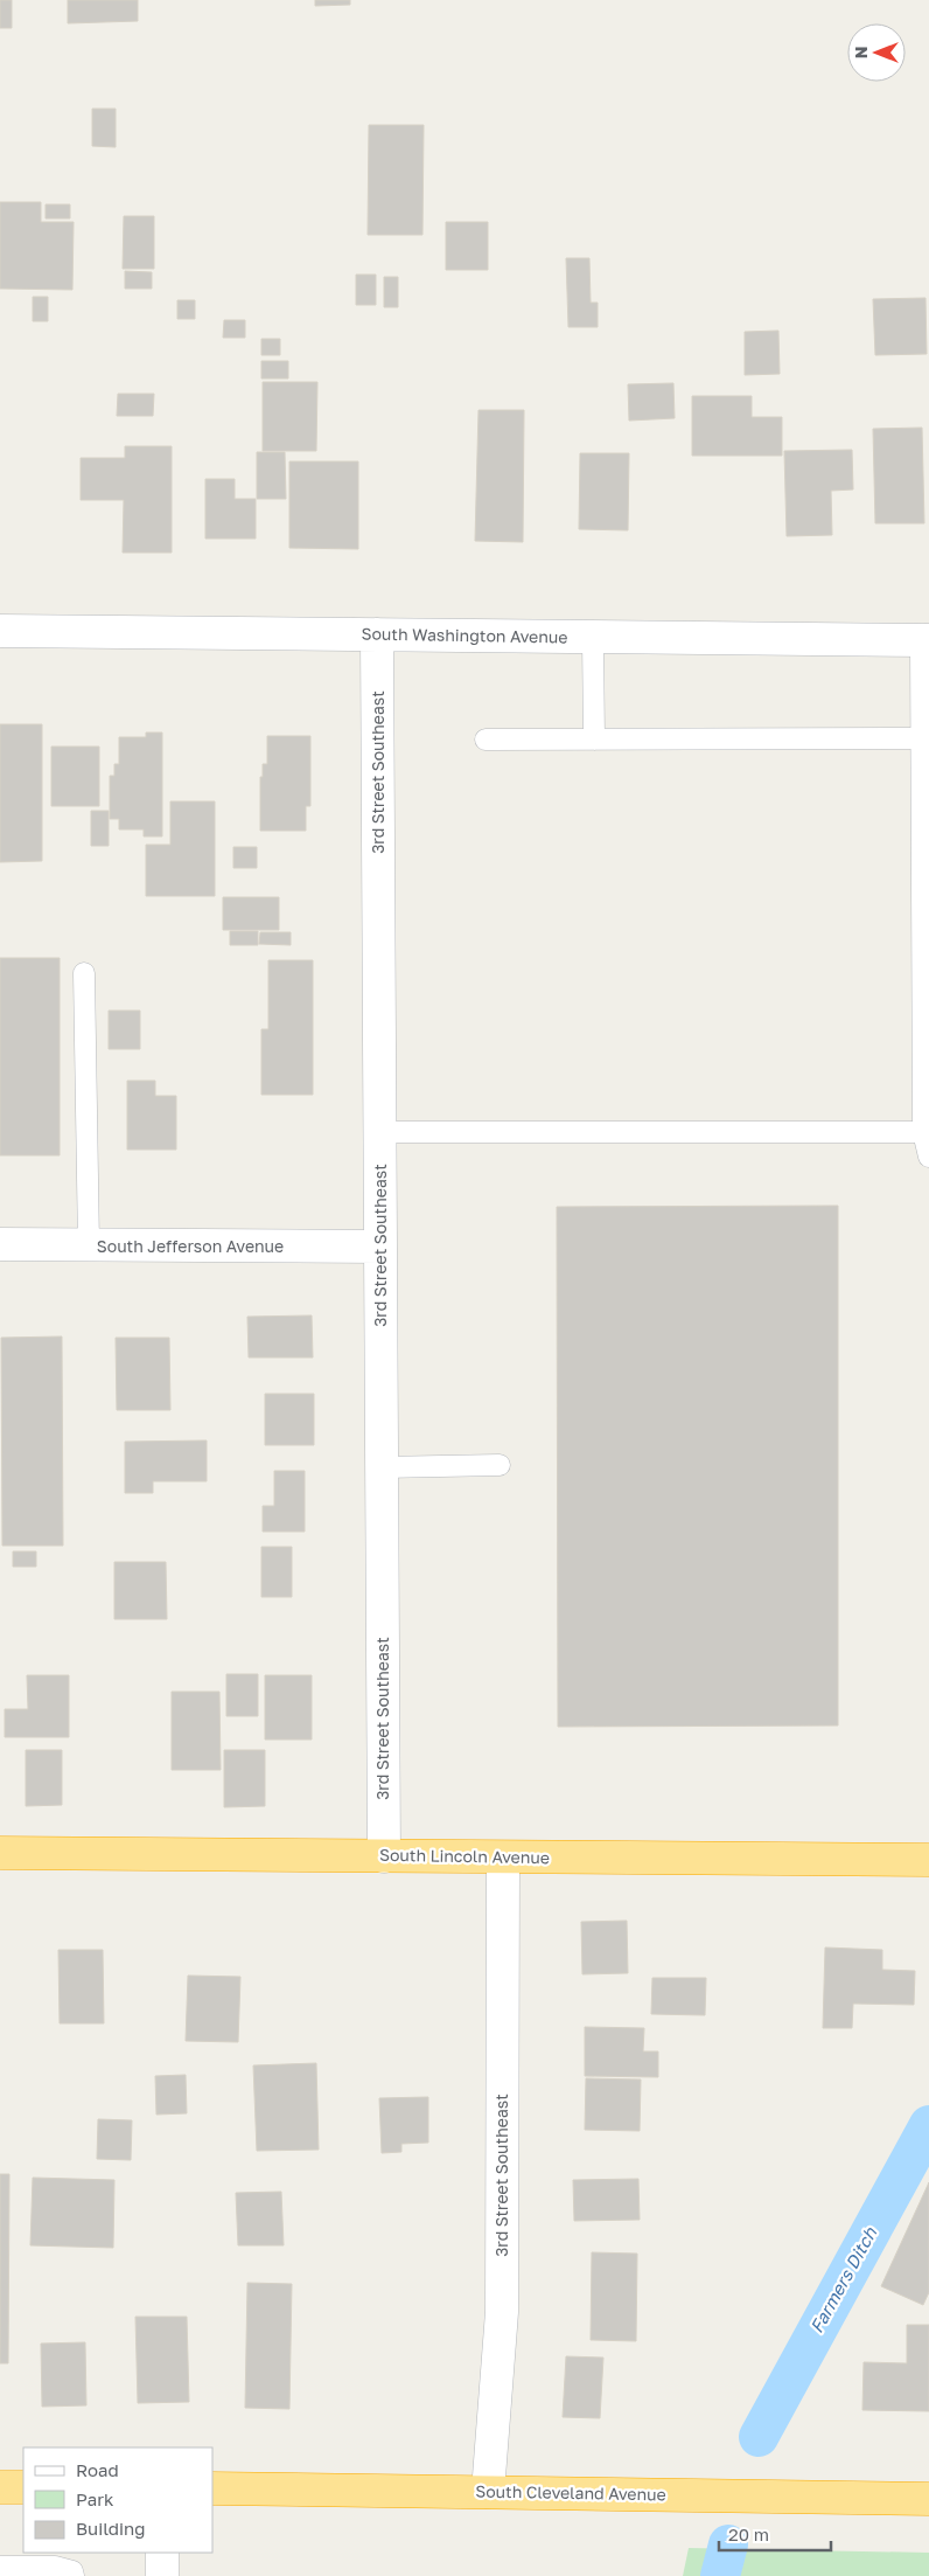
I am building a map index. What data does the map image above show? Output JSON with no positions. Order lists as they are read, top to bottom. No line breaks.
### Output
{"streets":{"highway":["South Lincoln Avenue","South Cleveland Avenue"],"street":["South Washington Avenue","3rd Street Southeast","South Jefferson Avenue"]},"crossings":[["South Washington Avenue","3rd Street Southeast"],["3rd Street Southeast","South Jefferson Avenue"],["3rd Street Southeast","South Lincoln Avenue"],["3rd Street Southeast","South Cleveland Avenue"]],"water":["Farmers Ditch"],"legend":["Road","Park","Building"],"scale_bar":"20 m","north":"left"}
